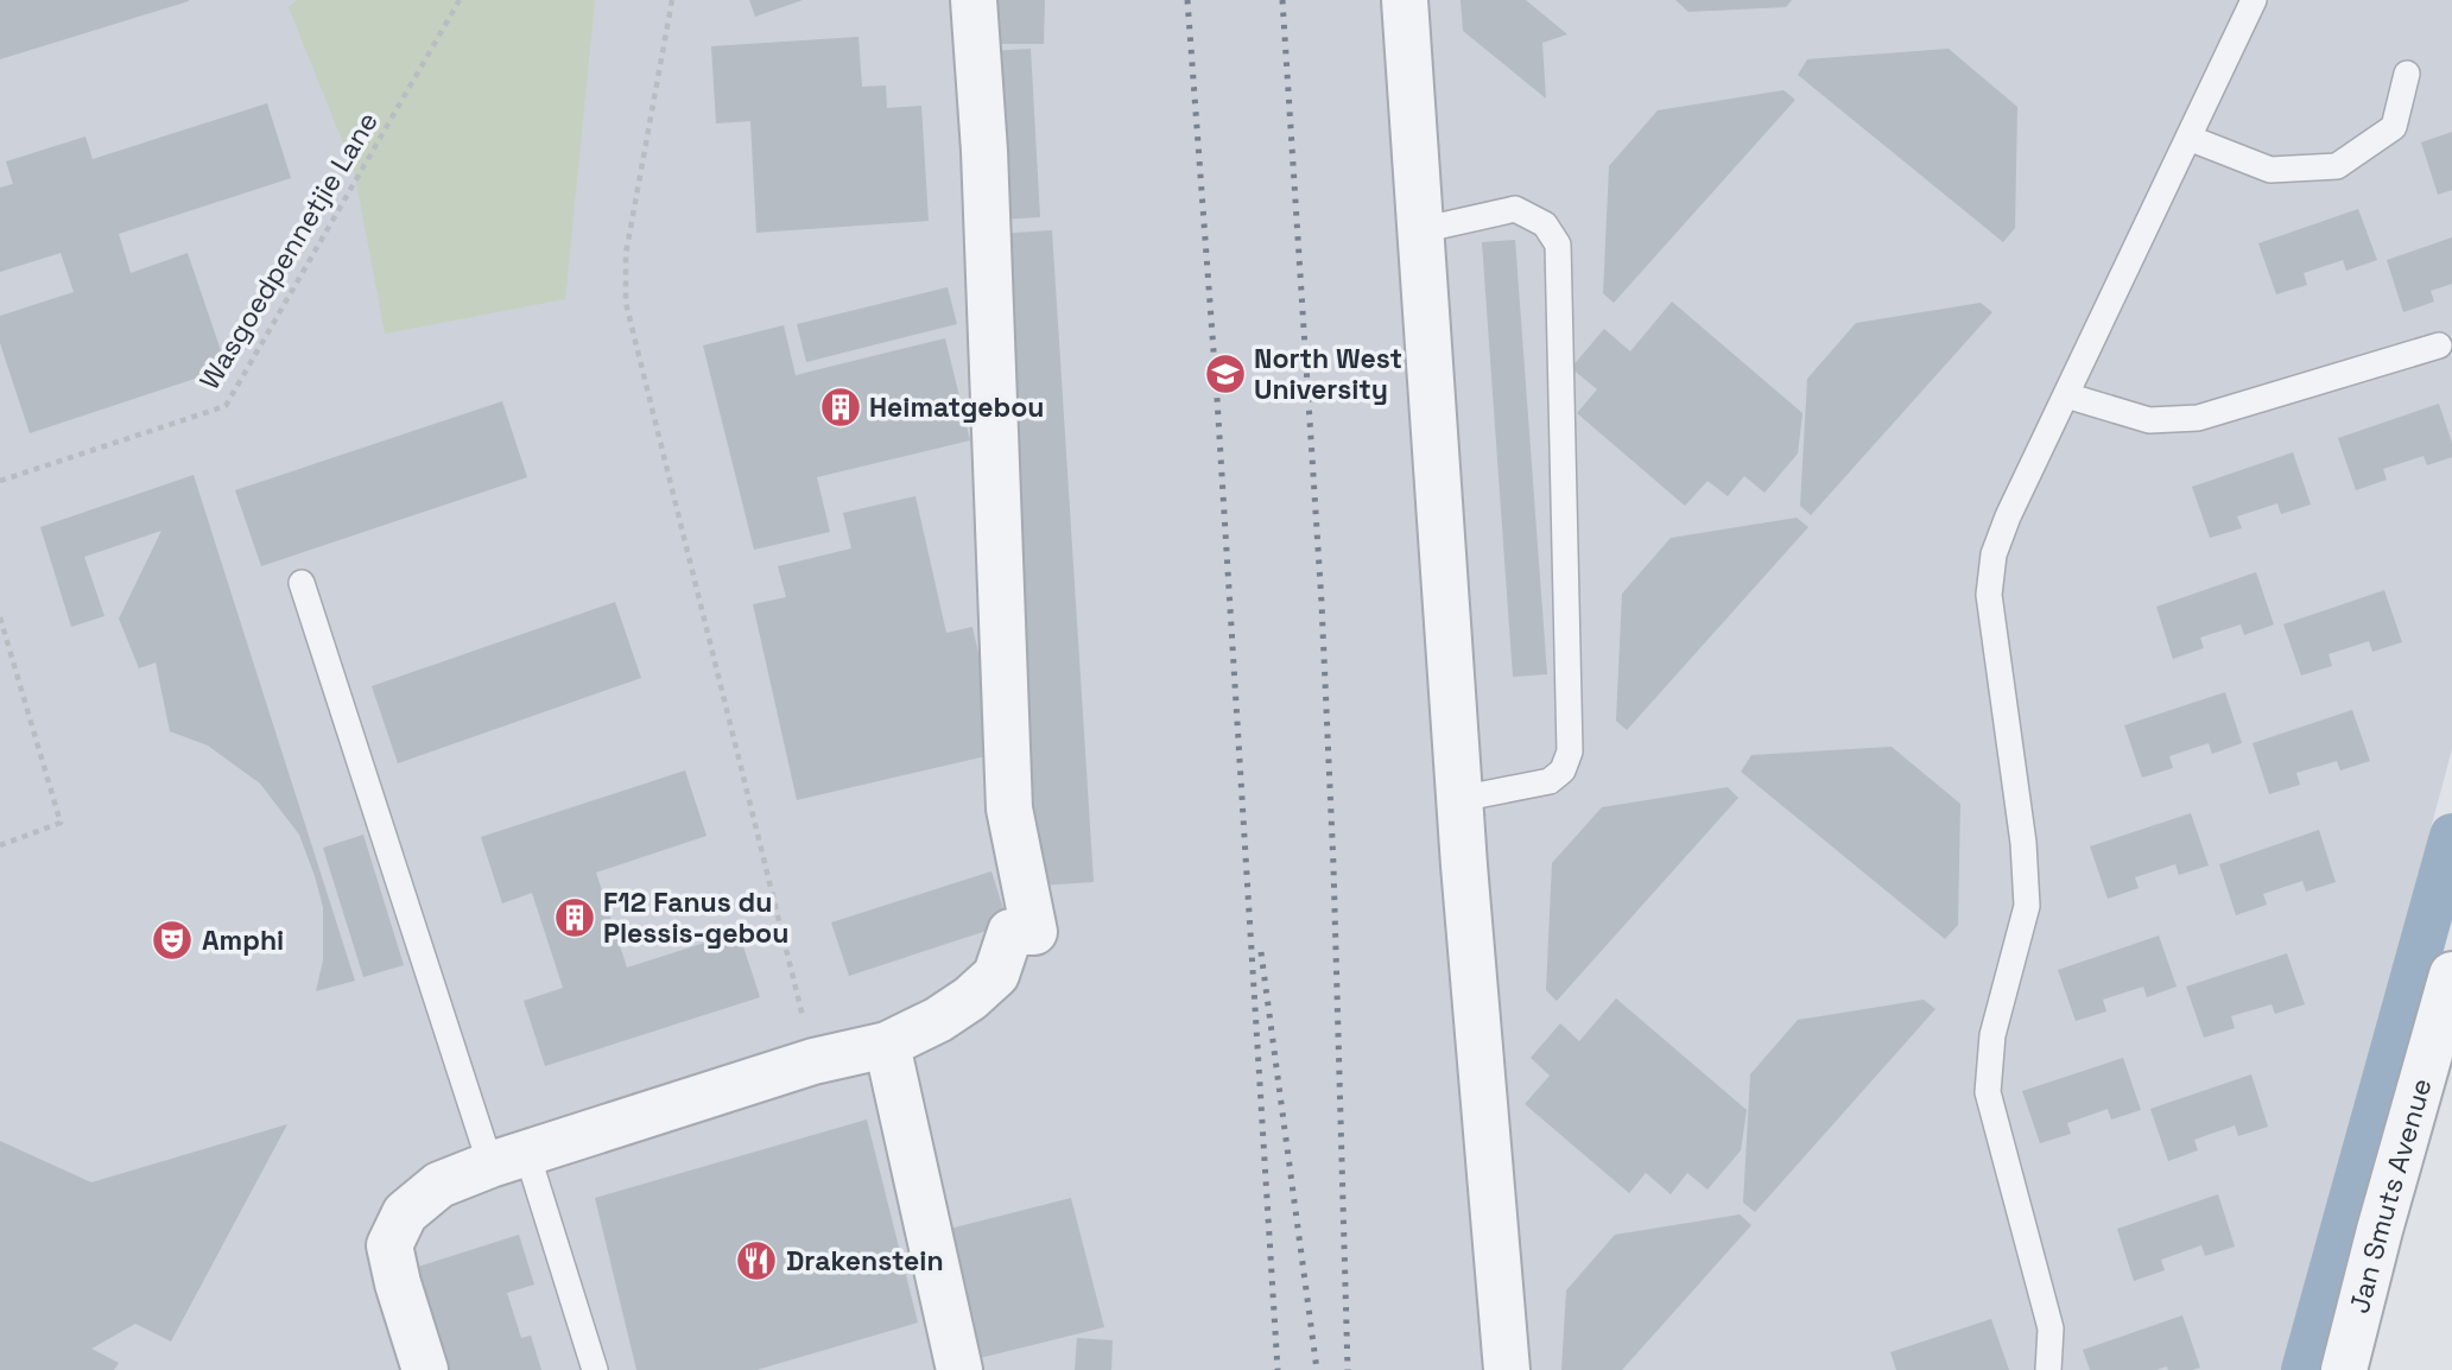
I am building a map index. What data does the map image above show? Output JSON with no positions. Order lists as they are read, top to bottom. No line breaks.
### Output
{"streets":{"street":["Jan Smuts Avenue"],"path":["Wasgoedpennetjie Lane"]},"places":{"school or university":["North West University"],"building":["Heimatgebou","F12 Fanus du Plessis-gebou"],"theatre":["Amphi"],"restaurant":["Drakenstein"]}}
